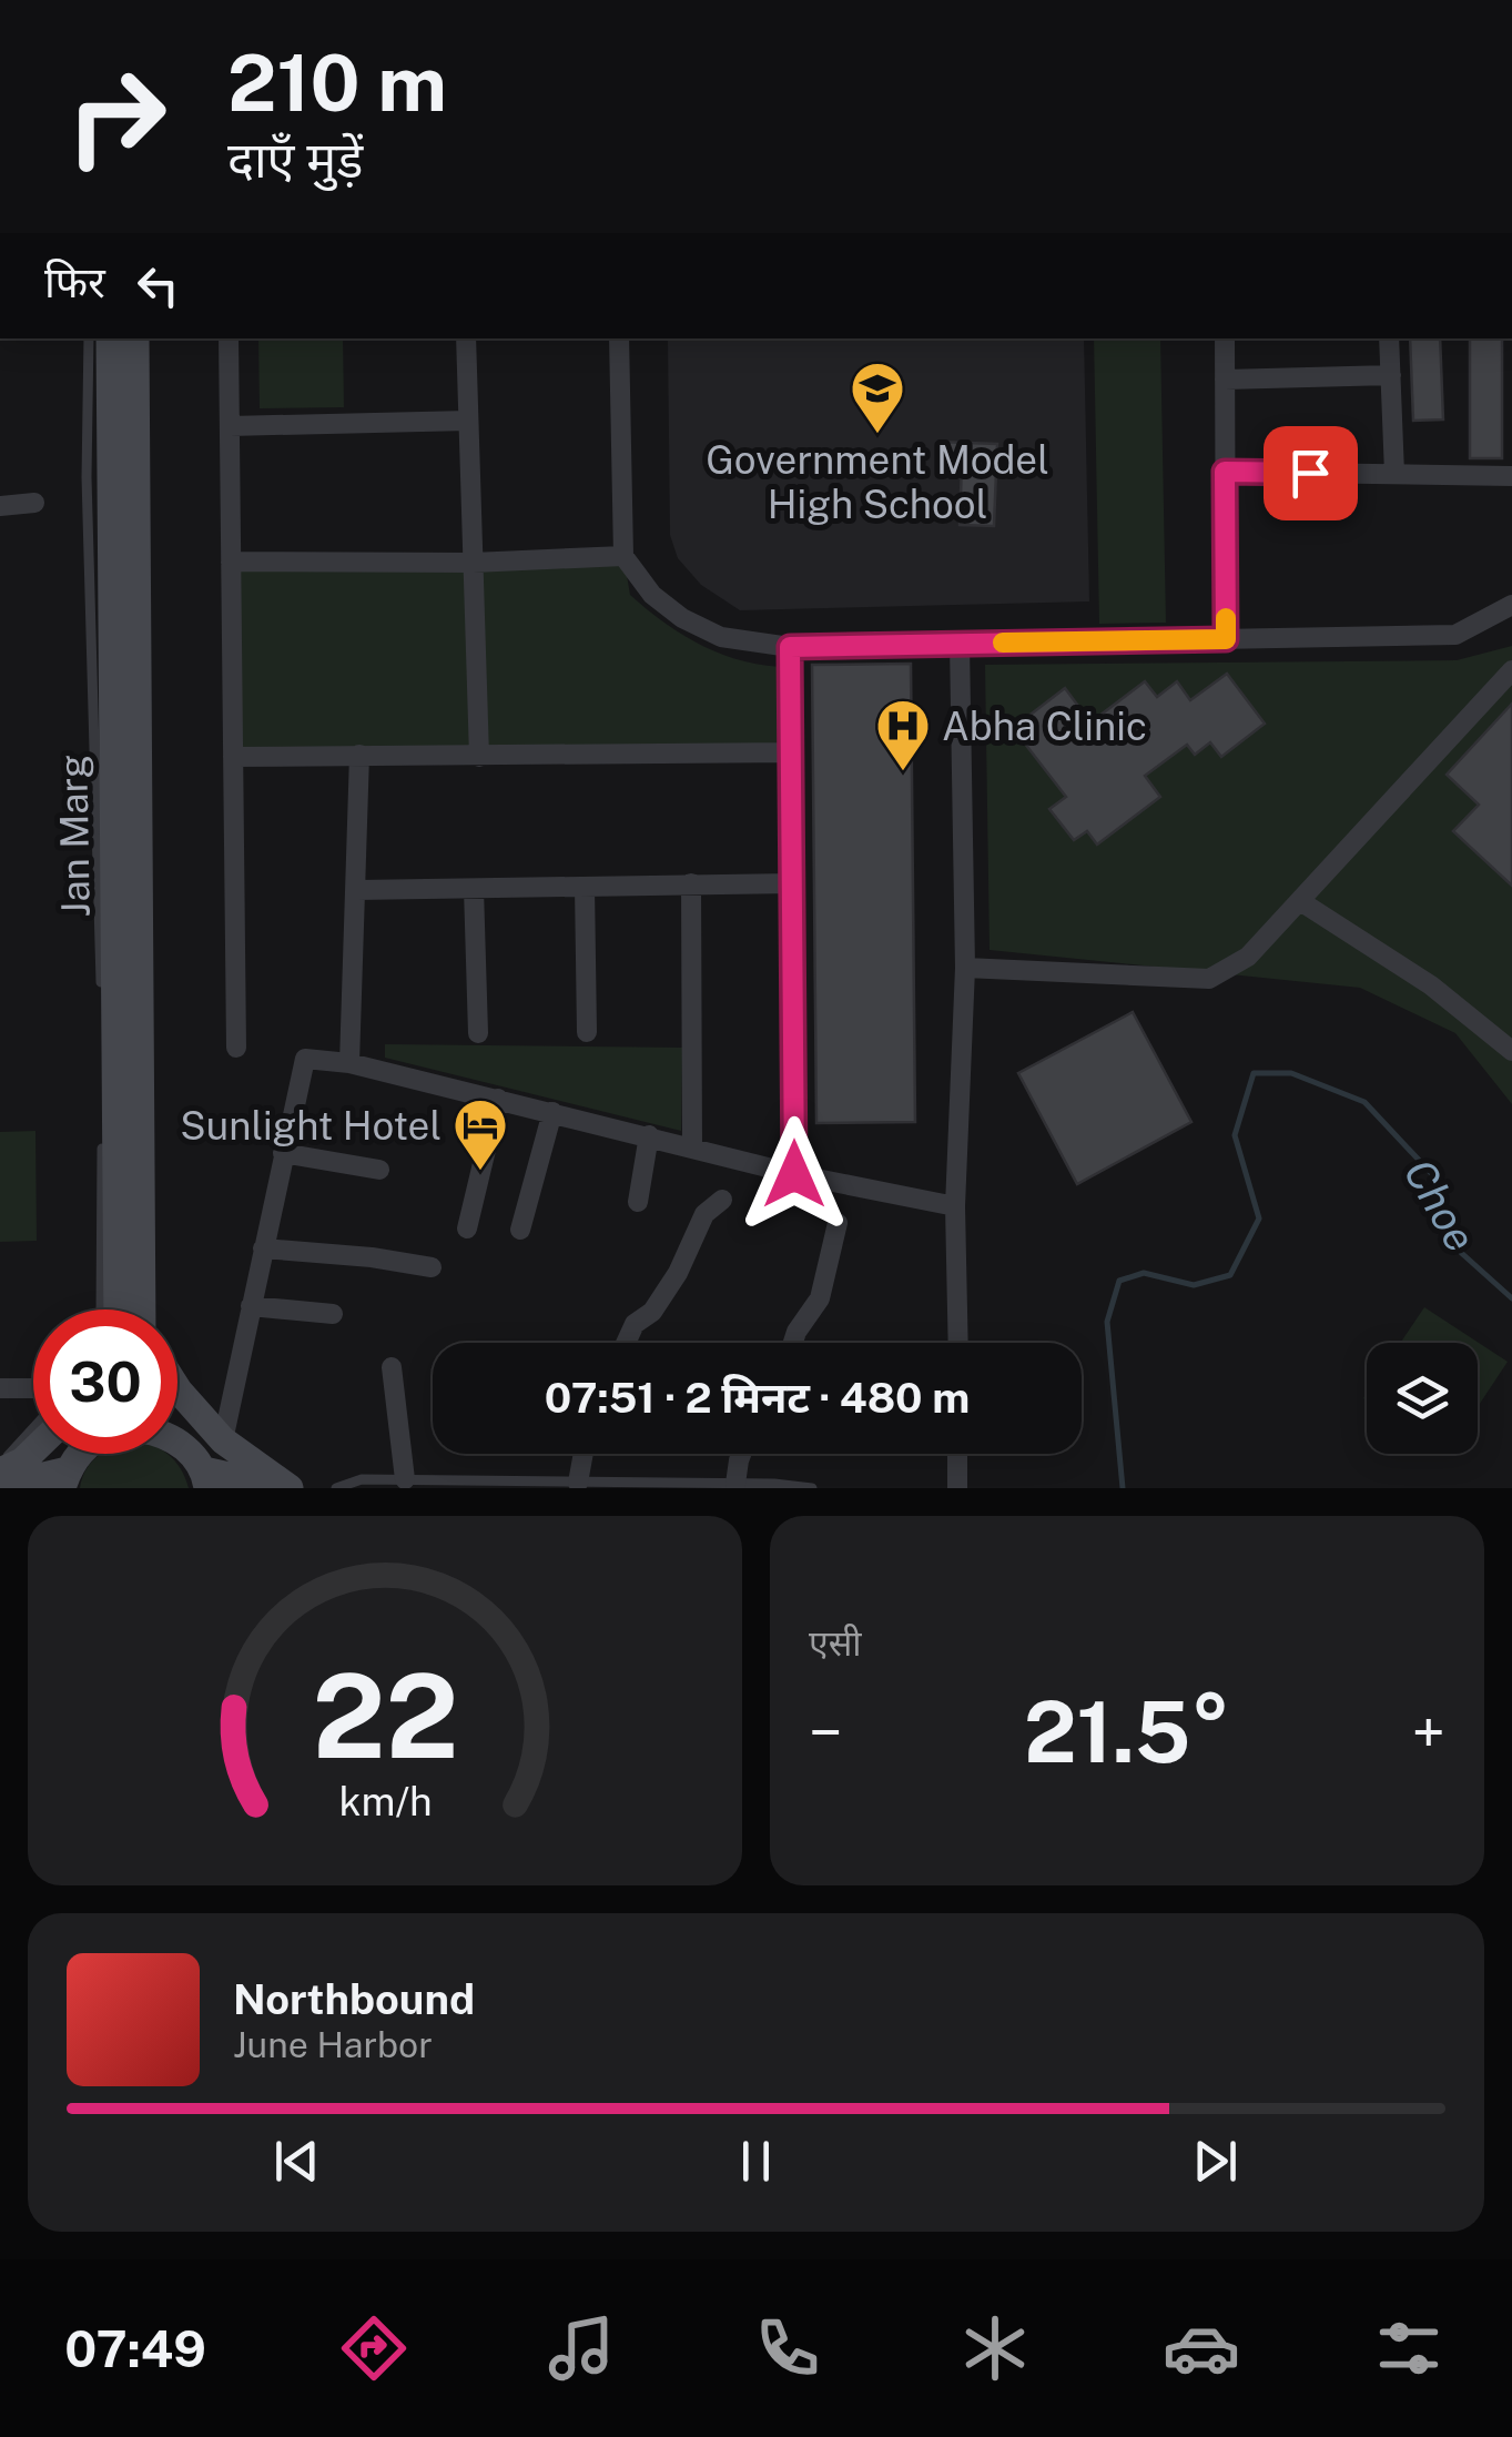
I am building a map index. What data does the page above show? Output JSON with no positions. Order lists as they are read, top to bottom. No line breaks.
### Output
{"streets":{"main road":["Jan Marg"]},"water":["Choe"],"places":{"school or university":["Government Model High School"],"hospital":["Abha Clinic"],"hotel":["Sunlight Hotel"]},"page":{"turn":["210 m","दाएँ मुड़ें"],"then":"फिर","limit":"30","trip":"07:51 · 2 मिनट · 480 m","tile":"एसी","heat":["−","21.5°","+"],"song":["Northbound","June Harbor"],"tabs":"07:49","gauge":["22","km/h"]}}
